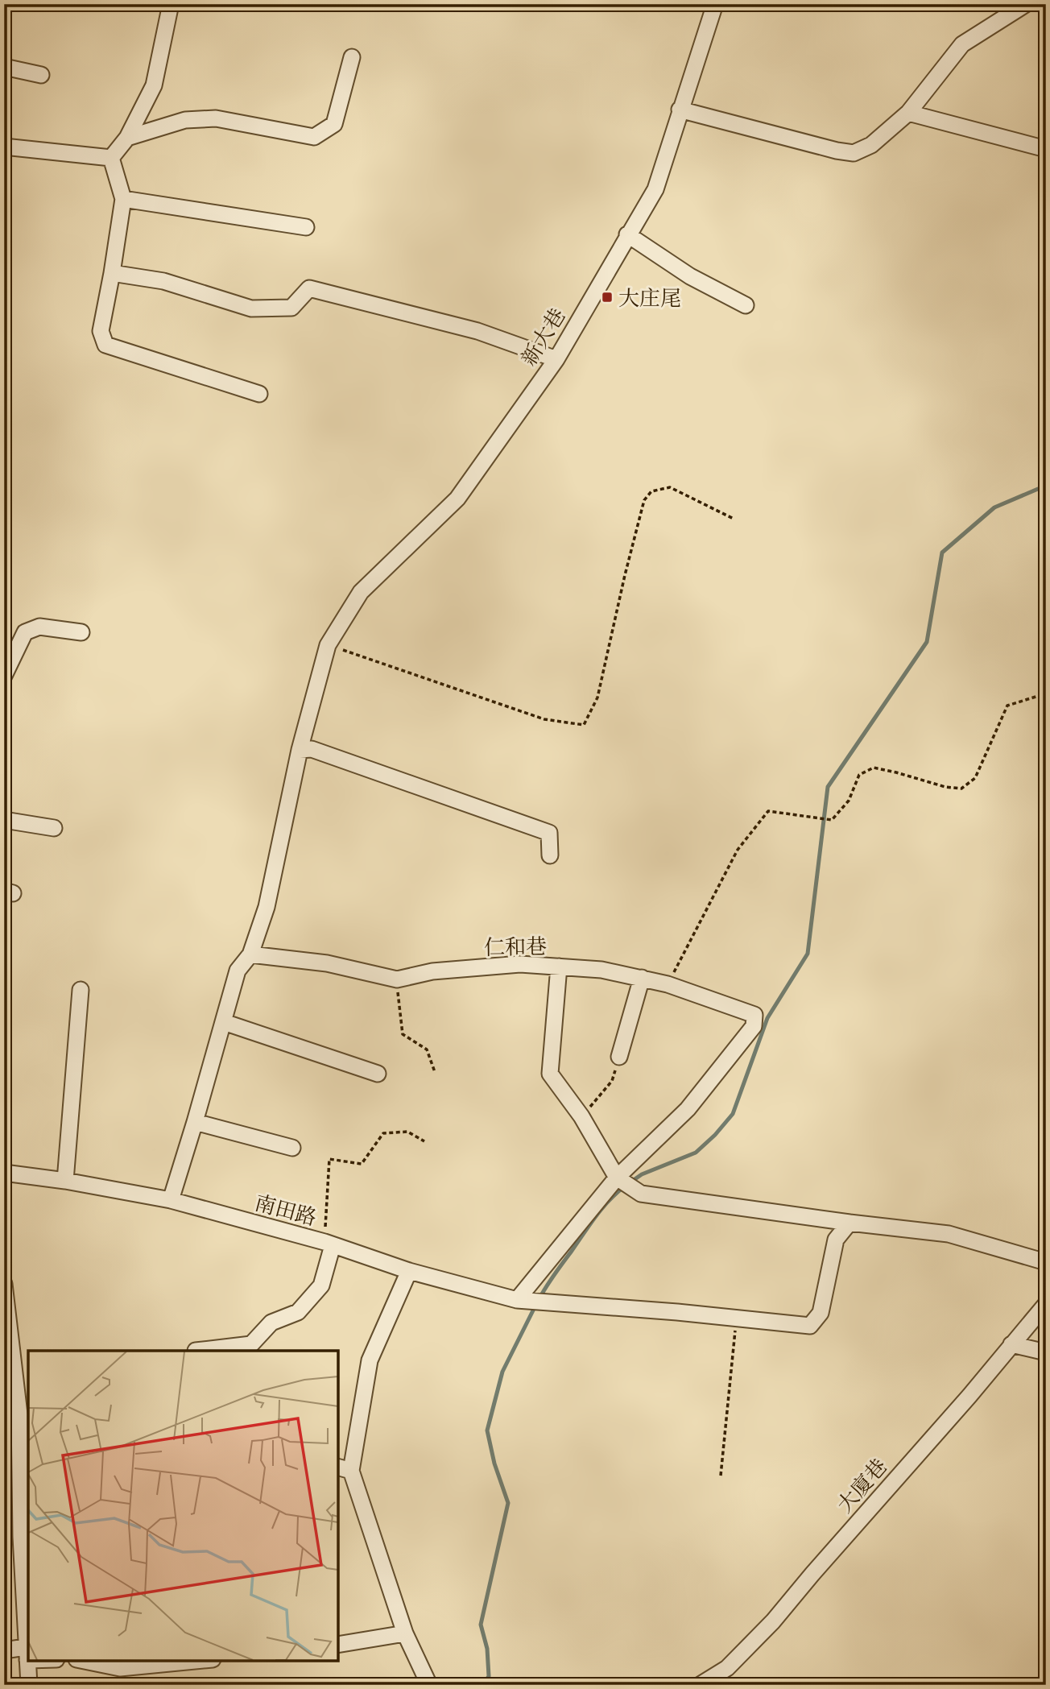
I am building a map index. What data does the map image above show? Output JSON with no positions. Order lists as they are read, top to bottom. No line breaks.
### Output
{"streets":{"street":["新大巷","仁和巷","南田路","大廈巷"]},"places":{"transit":["大庄尾"]}}
